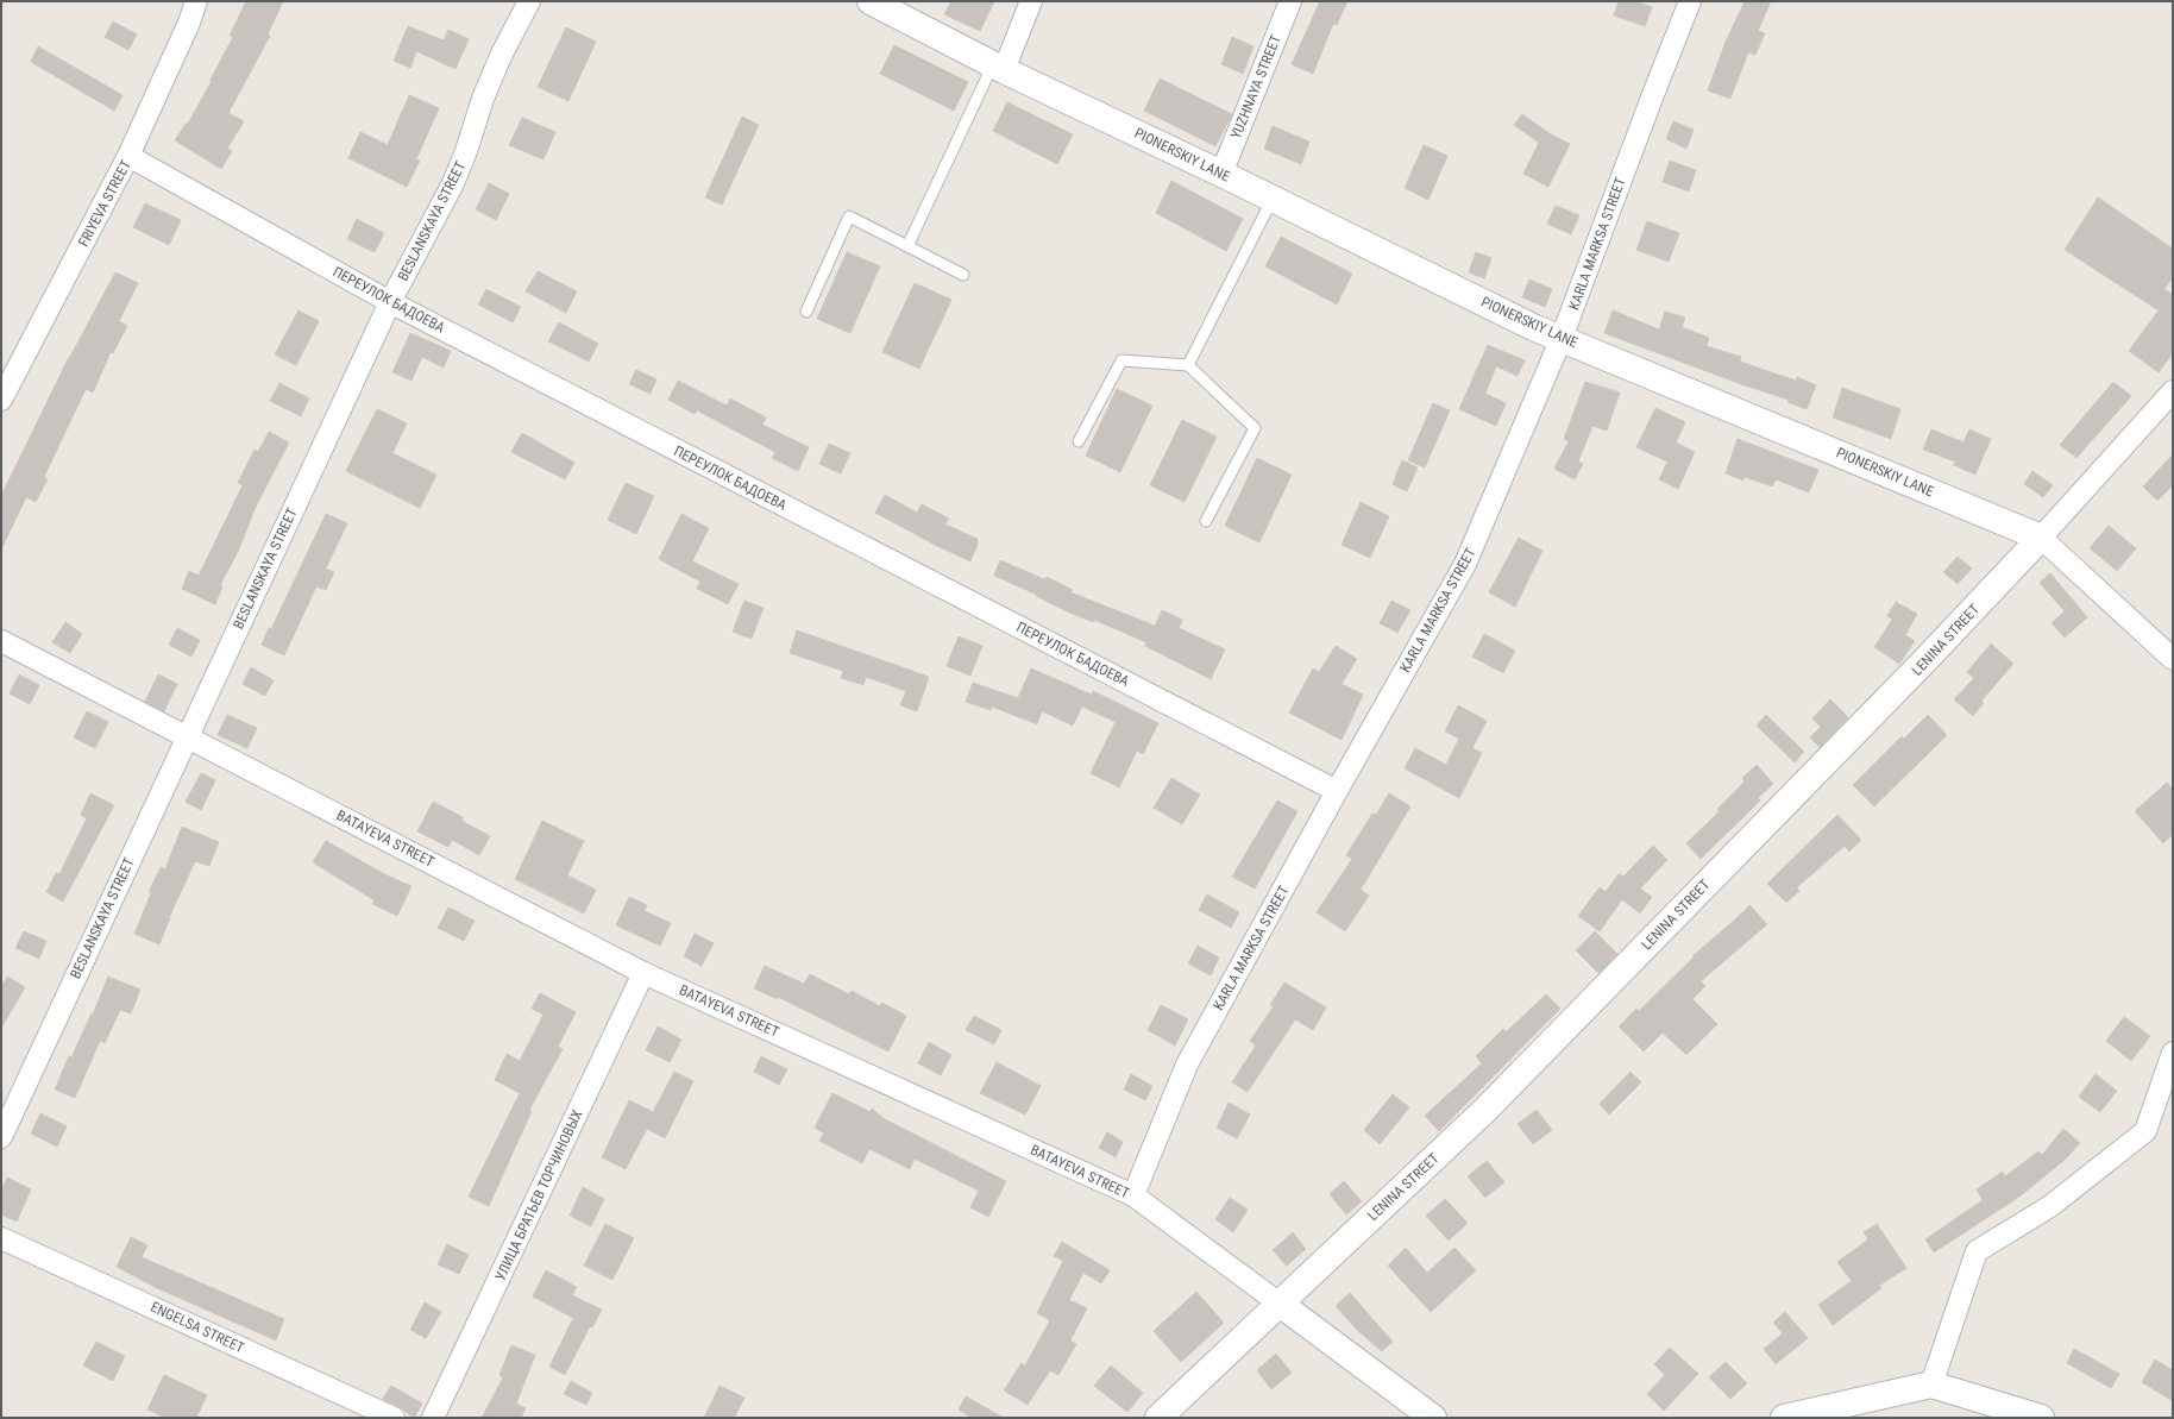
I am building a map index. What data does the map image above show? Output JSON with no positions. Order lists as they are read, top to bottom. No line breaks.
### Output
{"streets":{"street":["YUZHNAYA STREET","PIONERSKIY LANE","FRIYEVA STREET","BESLANSKAYA STREET","KARLA MARKSA STREET","ПЕРЕУЛОК БАДОЕВА","LENINA STREET","BATAYEVA STREET","УЛИЦА БРАТЬЕВ ТОРЧИНОВЫХ","ENGELSA STREET"]},"crossings":[["YUZHNAYA STREET","PIONERSKIY LANE"],["PIONERSKIY LANE","KARLA MARKSA STREET"],["PIONERSKIY LANE","LENINA STREET"],["FRIYEVA STREET","ПЕРЕУЛОК БАДОЕВА"],["BESLANSKAYA STREET","ПЕРЕУЛОК БАДОЕВА"],["BESLANSKAYA STREET","BATAYEVA STREET"],["KARLA MARKSA STREET","ПЕРЕУЛОК БАДОЕВА"],["KARLA MARKSA STREET","BATAYEVA STREET"],["LENINA STREET","BATAYEVA STREET"],["BATAYEVA STREET","УЛИЦА БРАТЬЕВ ТОРЧИНОВЫХ"]]}
